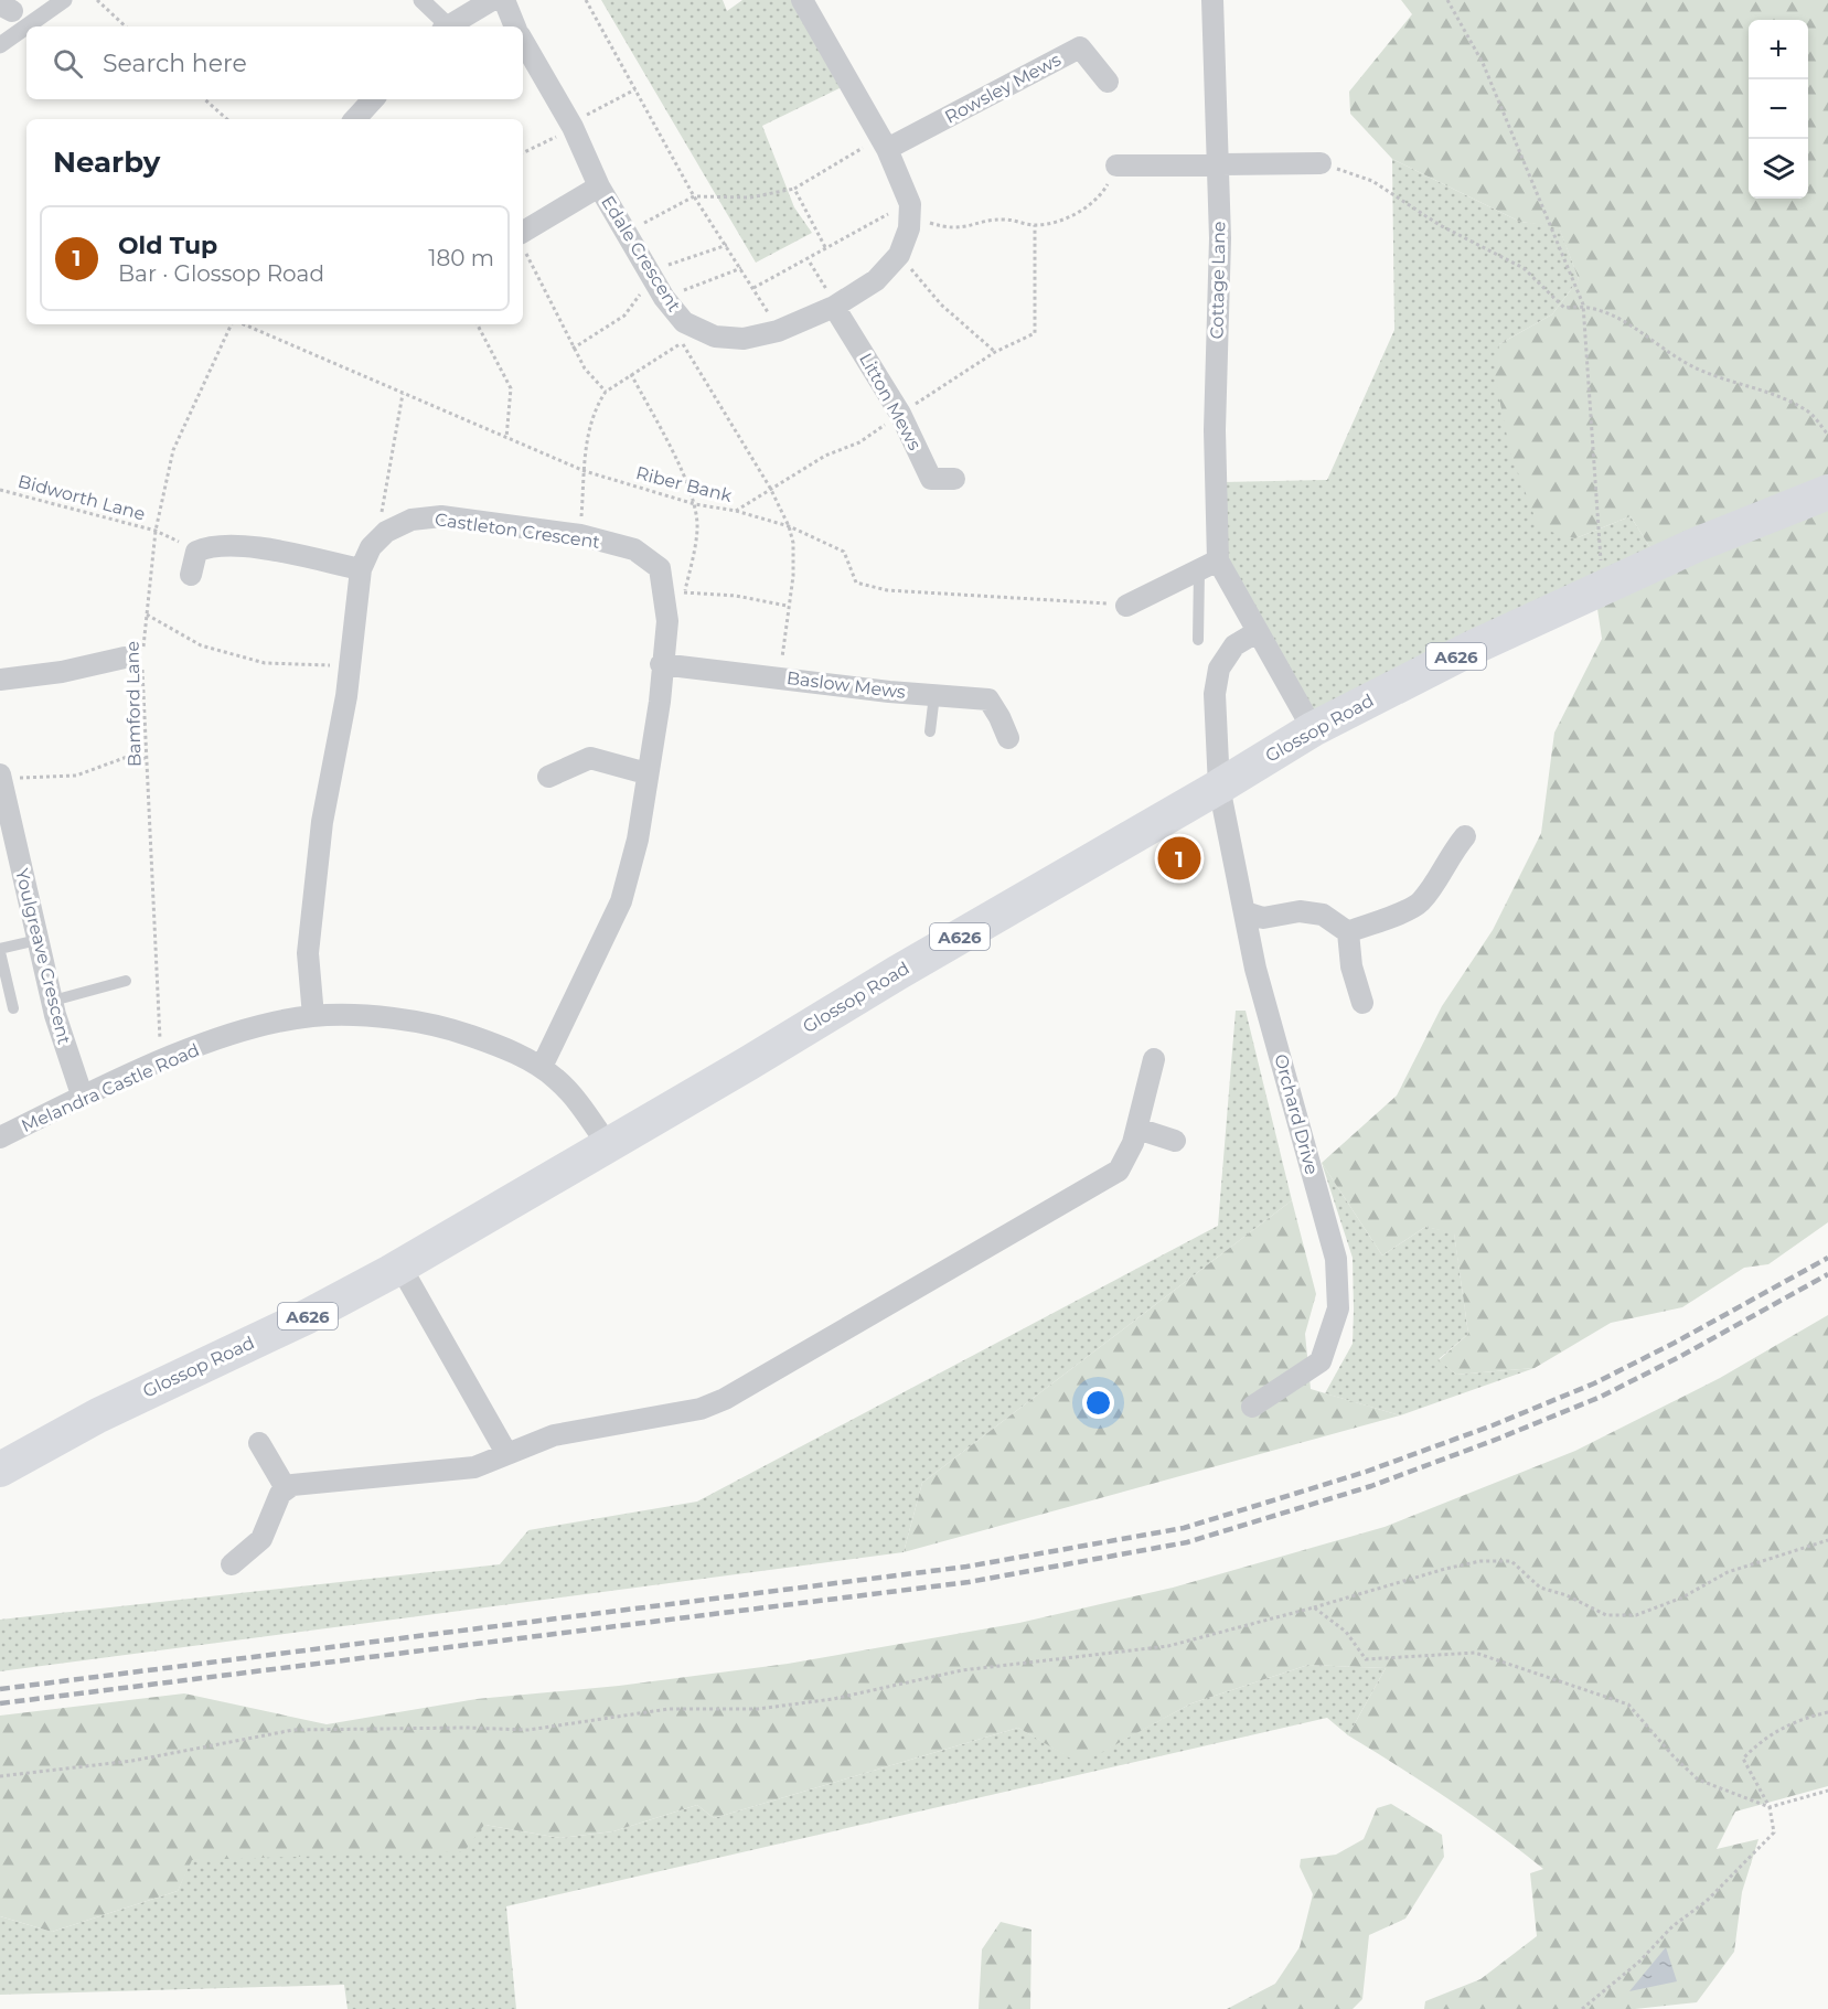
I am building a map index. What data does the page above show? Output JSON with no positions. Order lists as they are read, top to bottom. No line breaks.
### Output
{"streets":{"main road":["A626","Glossop Road"],"street":["Rowsley Mews","Edale Crescent","Cottage Lane","Litton Mews","Castleton Crescent","Baslow Mews","Youlgreave Crescent","Melandra Castle Road","Orchard Drive"],"path":["Riber Bank","Bidworth Lane","Bamford Lane"]},"crossings":[["Rowsley Mews","Edale Crescent"],["Edale Crescent","Litton Mews"],["Cottage Lane","Glossop Road"],["Bidworth Lane","Bamford Lane"],["Castleton Crescent","Baslow Mews"],["Castleton Crescent","Melandra Castle Road"],["Bamford Lane","Melandra Castle Road"],["Glossop Road","Melandra Castle Road"],["Glossop Road","Orchard Drive"],["Youlgreave Crescent","Melandra Castle Road"]],"page":{"map_buttons":["+","−"],"search":"Search here","heading":"Nearby","list":[{"mark":"1","name":"Old Tup","note":"Bar · Glossop Road","value":"180 m"}],"pins":"1"}}
